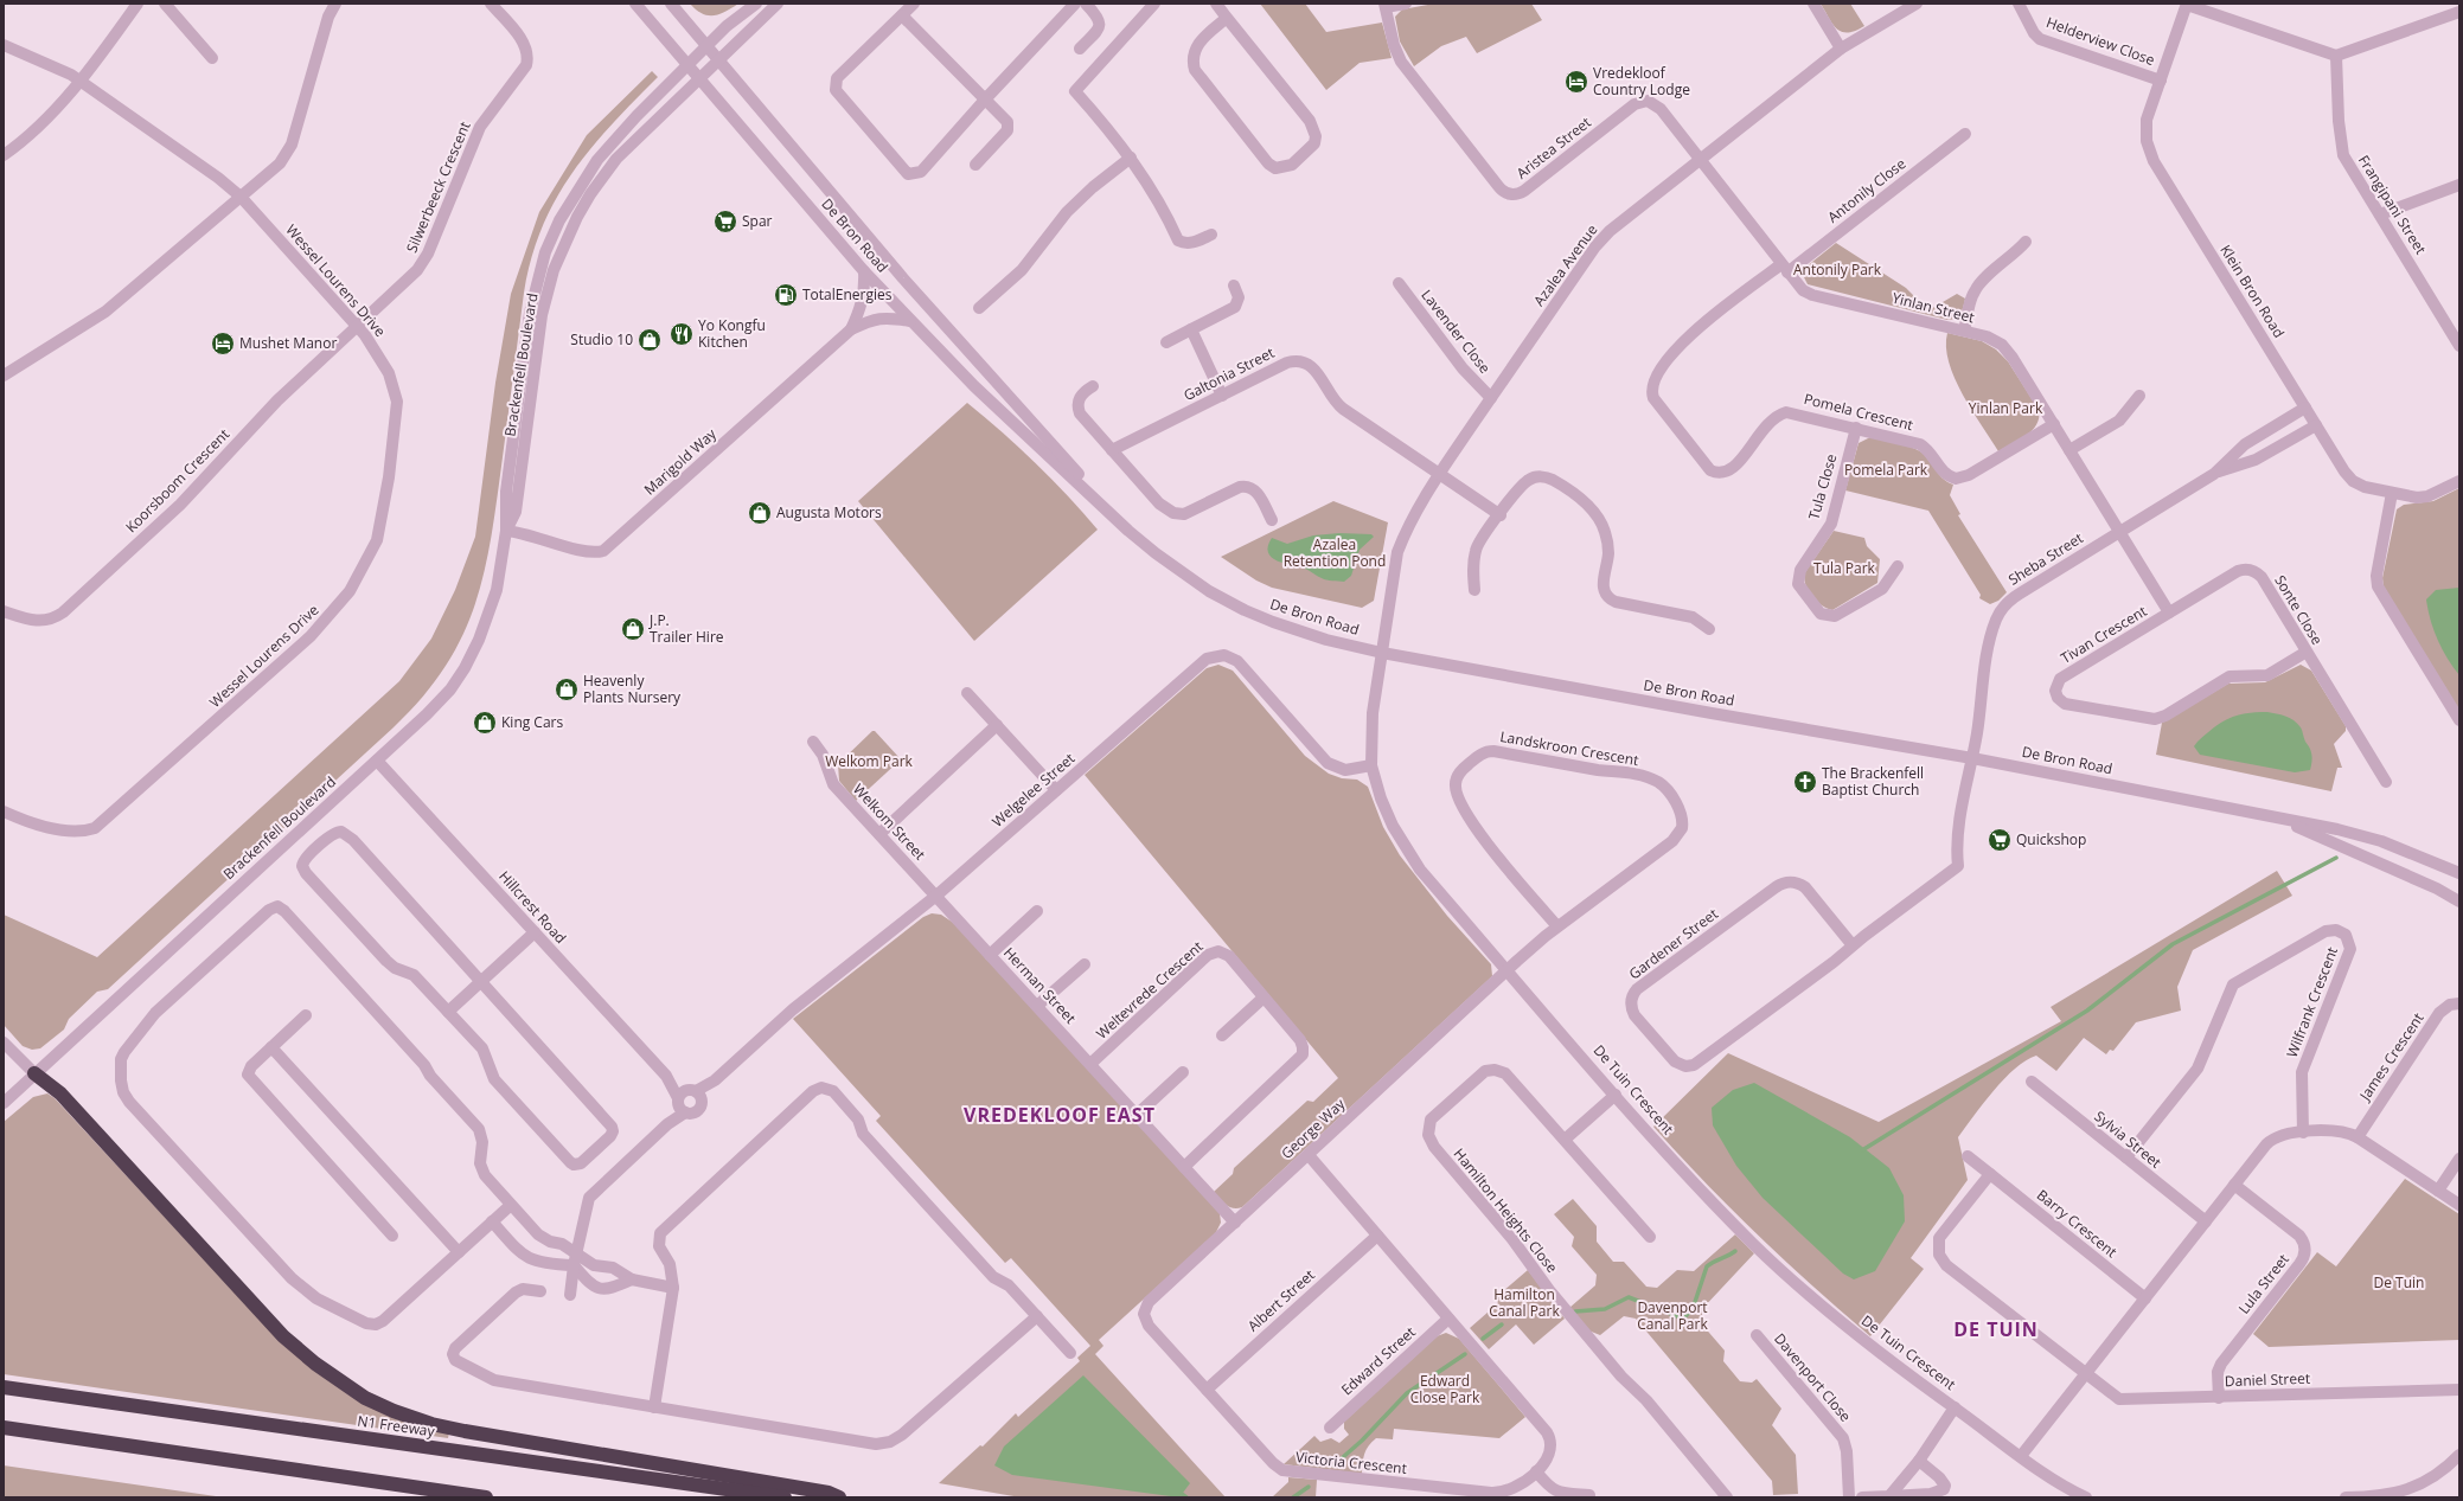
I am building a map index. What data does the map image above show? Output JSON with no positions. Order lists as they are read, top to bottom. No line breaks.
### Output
{"streets":{"highway":["N1 Freeway"],"street":["Helderview Close","Aristea Street","Silwerbeeck Crescent","Antonily Close","Frangipani Street","De Bron Road","Azalea Avenue","Wessel Lourens Drive","Klein Bron Road","Yinlan Street","Lavender Close","Brackenfell Boulevard","Galtonia Street","Pomela Crescent","Marigold Way","Koorsboom Crescent","Tula Close","Sheba Street","Sonte Close","Tivan Crescent","Landskroon Crescent","Welgelee Street","Welkom Street","Hillcrest Road","Gardener Street","Herman Street","Weltevrede Crescent","Wilfrank Crescent","James Crescent","De Tuin Crescent","George Way","Sylvia Street","Hamilton Heights Close","Barry Crescent","Lula Street","Albert Street","Edward Street","Davenport Close","Daniel Street","Victoria Crescent"]},"crossings":[["Helderview Close","Klein Bron Road"],["Aristea Street","Azalea Avenue"],["Aristea Street","Yinlan Street"],["Silwerbeeck Crescent","Wessel Lourens Drive"],["Silwerbeeck Crescent","Koorsboom Crescent"],["Antonily Close","Yinlan Street"],["Antonily Close","Pomela Crescent"],["De Bron Road","Azalea Avenue"],["De Bron Road","Brackenfell Boulevard"],["De Bron Road","Marigold Way"],["De Bron Road","Sheba Street"],["De Bron Road","Gardener Street"],["De Bron Road","De Tuin Crescent"],["Azalea Avenue","Yinlan Street"],["Azalea Avenue","Lavender Close"],["Azalea Avenue","Galtonia Street"],["Azalea Avenue","De Tuin Crescent"],["Wessel Lourens Drive","Koorsboom Crescent"],["Klein Bron Road","Sheba Street"],["Yinlan Street","Pomela Crescent"],["Yinlan Street","Sheba Street"],["Brackenfell Boulevard","Marigold Way"],["Brackenfell Boulevard","Hillcrest Road"],["Pomela Crescent","Tula Close"],["Sheba Street","Gardener Street"],["Sonte Close","Tivan Crescent"],["Landskroon Crescent","De Tuin Crescent"],["Landskroon Crescent","George Way"],["Welgelee Street","Welkom Street"],["Welgelee Street","Hillcrest Road"],["Welgelee Street","Herman Street"],["Welgelee Street","De Tuin Crescent"],["Welkom Street","Herman Street"],["Herman Street","Weltevrede Crescent"],["Herman Street","George Way"],["Wilfrank Crescent","Sylvia Street"],["De Tuin Crescent","George Way"],["George Way","Victoria Crescent"],["Lula Street","Daniel Street"],["Albert Street","Victoria Crescent"],["Edward Street","Victoria Crescent"]],"districts":["VREDEKLOOF EAST","DE TUIN"],"parks":["Antonily Park","Yinlan Park","Pomela Park","Azalea Retention Pond","Tula Park","Welkom Park","De Tuin","Hamilton Canal Park","Davenport Canal Park","Edward Close Park"],"places":{"hotel":["Vredekloof Country Lodge","Mushet Manor"],"supermarket":["Spar","Quickshop"],"fuel station":["TotalEnergies"],"restaurant":["Yo Kongfu Kitchen"],"shop":["Studio 10","Augusta Motors","J.P. Trailer Hire","Heavenly Plants Nursery","King Cars"],"church":["The Brackenfell Baptist Church"]}}
